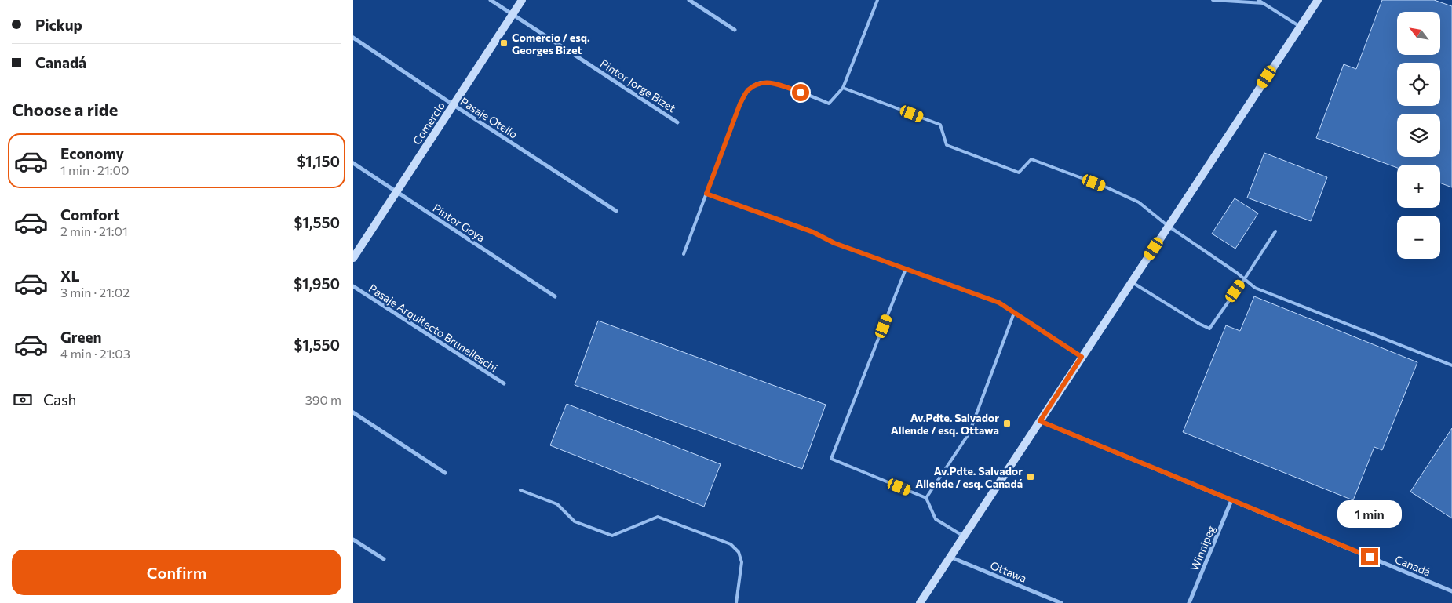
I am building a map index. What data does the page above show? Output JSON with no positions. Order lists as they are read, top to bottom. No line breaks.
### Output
{"streets":{"main road":["Comercio"],"street":["Pintor Jorge Bizet","Pasaje Otello","Pintor Goya","Pasaje Arquitecto Brunelleschi","Winnipeg","Canadá","Ottawa"]},"crossings":[["Pintor Jorge Bizet","Comercio"],["Pasaje Otello","Comercio"],["Comercio","Pintor Goya"],["Winnipeg","Canadá"]],"places":{"transit":["Comercio / esq. Georges Bizet","Av.Pdte. Salvador Allende / esq. Ottawa","Av.Pdte. Salvador Allende / esq. Canadá"]},"north":"top left","page":{"banner":["Pickup","Canadá"],"map_buttons":["+","−"],"heading":"Choose a ride","list":[{"name":"Economy","note":"1 min · 21:00","value":"$1,150"},{"name":"Comfort","note":"2 min · 21:01","value":"$1,550"},{"name":"XL","note":"3 min · 21:02","value":"$1,950"},{"name":"Green","note":"4 min · 21:03","value":"$1,550"}],"pay":["Cash","390 m"],"bubble":"1 min","buttons":"Confirm"}}
